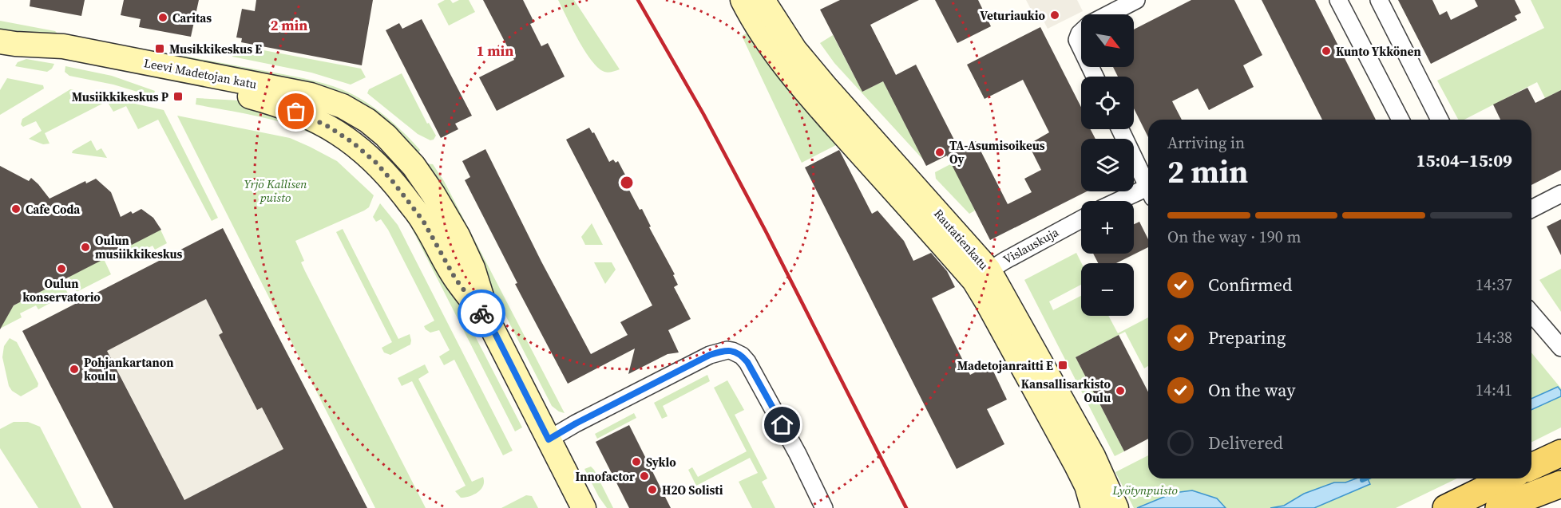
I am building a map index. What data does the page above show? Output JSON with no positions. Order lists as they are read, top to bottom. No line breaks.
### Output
{"streets":{"main road":["Leevi Madetojan katu","Rautatienkatu"],"street":["Vislauskuja"]},"crossings":[["Rautatienkatu","Vislauskuja"]],"parks":["Yrjö Kallisen puisto","Lyötynpuisto"],"places":{"other":["Veturiaukio","Caritas","Kunto Ykkönen","TA-Asumisoikeus Oy","Cafe Coda","Oulun musiikkikeskus","Oulun konservatorio","Pohjankartanon koulu","Kansallisarkisto Oulu","Syklo","Innofactor","H2O Solisti"],"transit":["Musikkikeskus E","Musiikkikeskus P","Madetojanraitti E"]},"north":"bottom right","page":{"map_buttons":["+","−"],"heading":["2 min","Arriving in","15:04–15:09"],"bar":"On the way · 190 m","list":[["Confirmed","14:37"],["Preparing","14:38"],["On the way","14:41"],"Delivered"]},"rings":["2 min","1 min"]}
